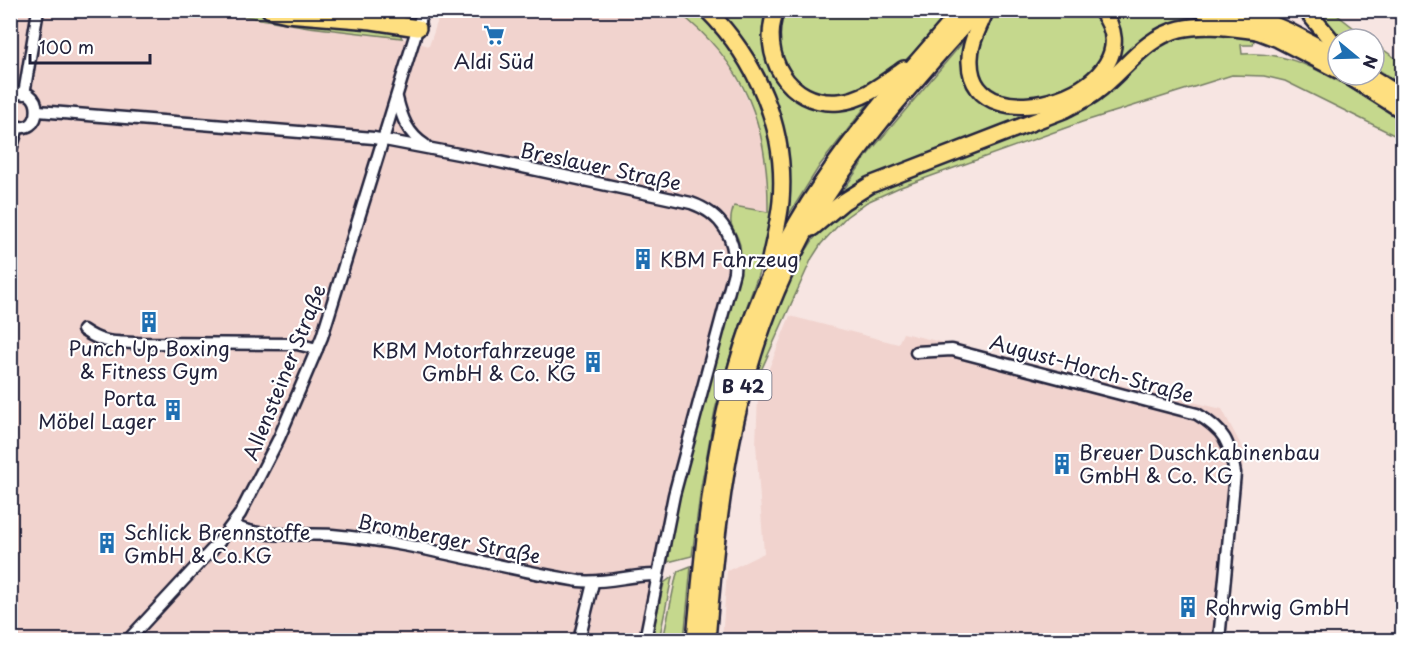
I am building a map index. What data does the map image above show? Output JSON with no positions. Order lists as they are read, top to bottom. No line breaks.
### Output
{"streets":{"highway":["B 42"],"street":["Breslauer Straße","August-Horch-Straße","Allensteiner Straße","Bromberger Straße"]},"crossings":[["Breslauer Straße","Allensteiner Straße"],["Breslauer Straße","Bromberger Straße"],["Allensteiner Straße","Bromberger Straße"]],"places":{"supermarket":["Aldi Süd"],"building":["KBM Fahrzeug","Punch Up Boxing & Fitness Gym","KBM Motorfahrzeuge GmbH & Co. KG","Porta Möbel Lager","Breuer Duschkabinenbau GmbH & Co. KG","Schlick Brennstoffe GmbH & Co.KG","Rohrwig GmbH"]},"scale_bar":"100 m","north":"right"}
